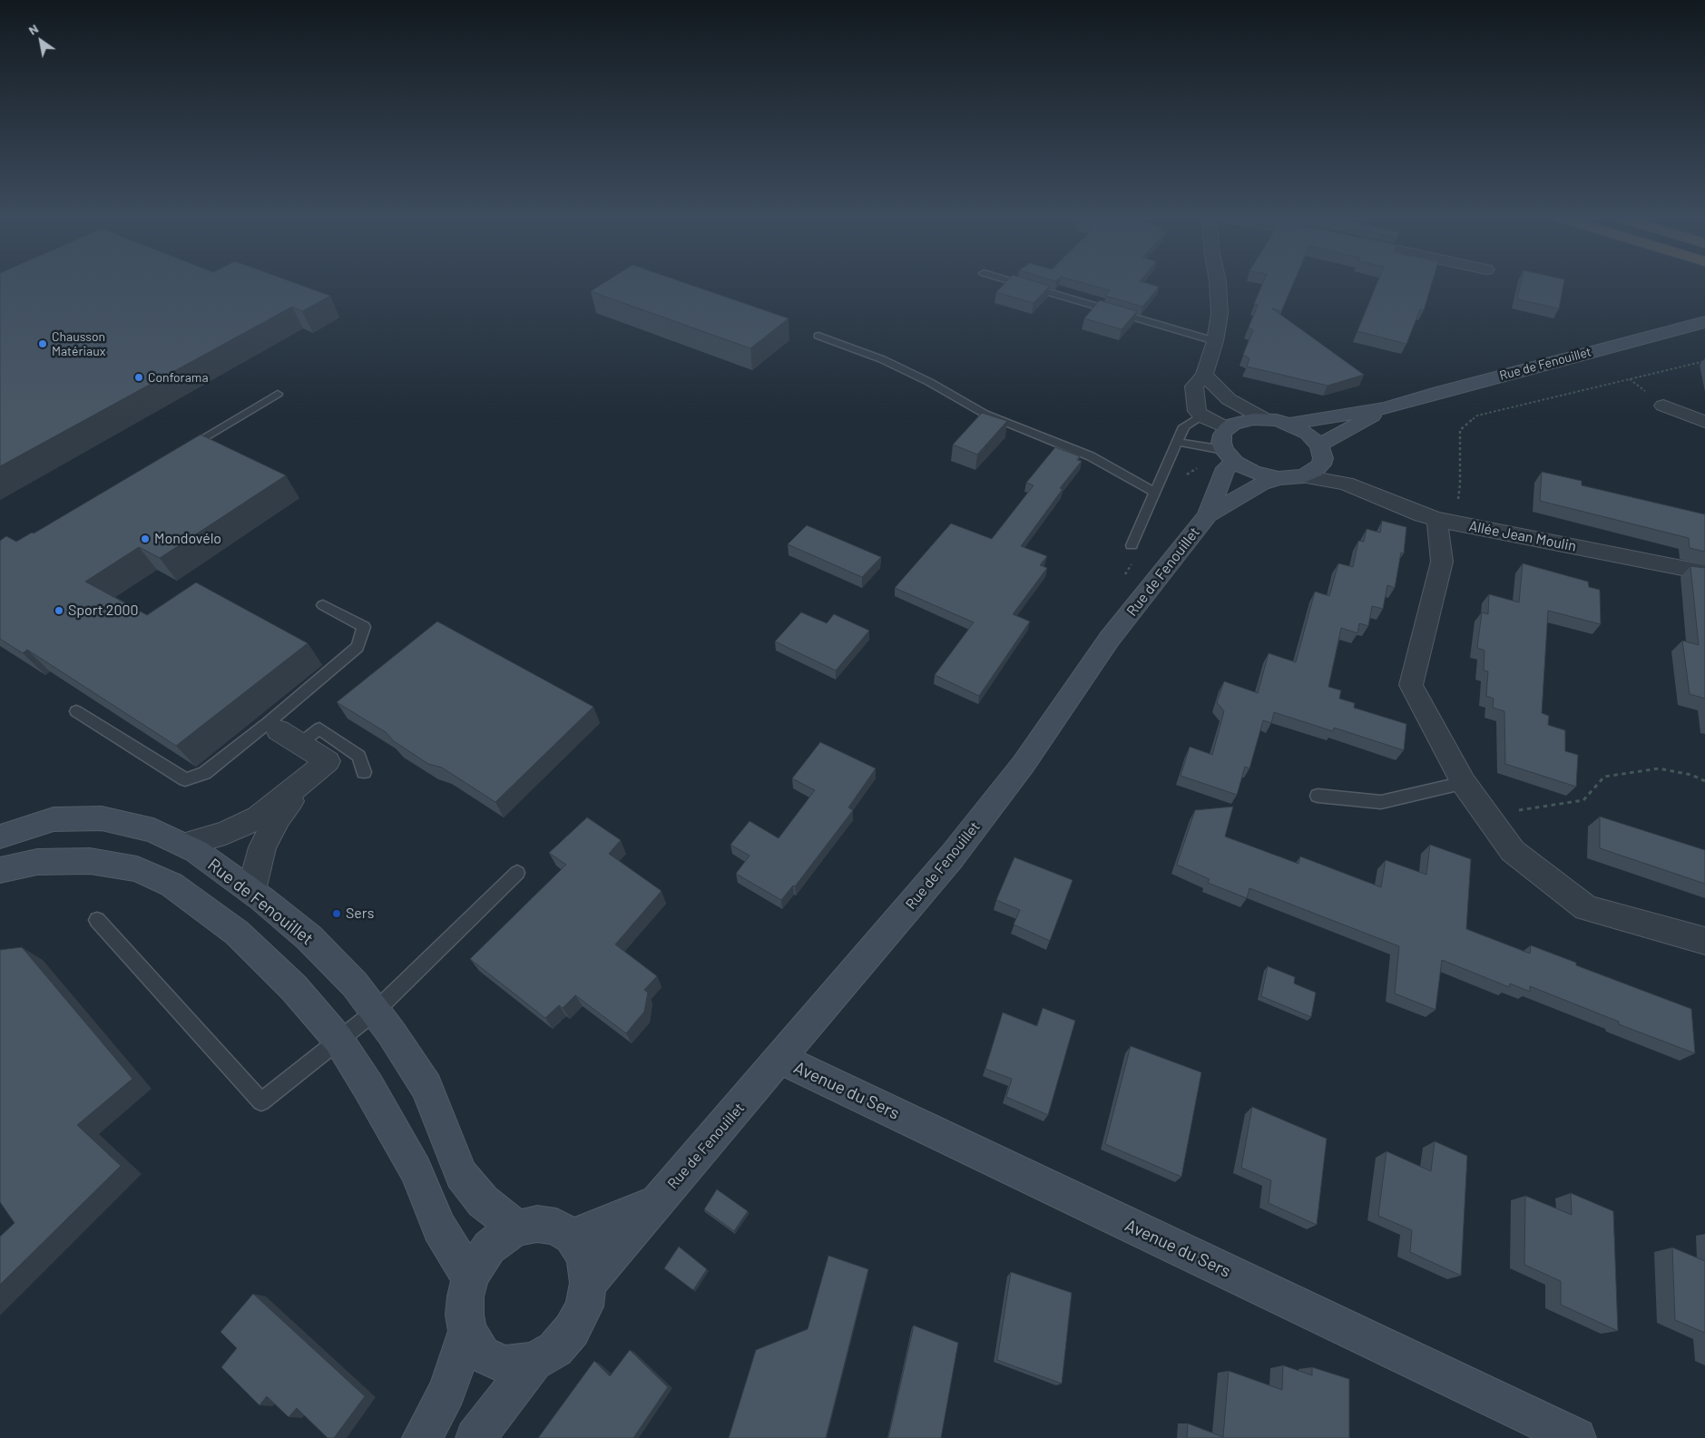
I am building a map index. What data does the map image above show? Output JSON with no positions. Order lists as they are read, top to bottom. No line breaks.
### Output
{"streets":{"main road":["Rue de Fenouillet","Avenue du Sers"],"street":["Allée Jean Moulin"]},"crossings":[["Rue de Fenouillet","Allée Jean Moulin"],["Rue de Fenouillet","Avenue du Sers"]],"places":["Chausson Matériaux","Conforama","Mondovélo","Sport 2000","Sers"],"north":"top left"}
